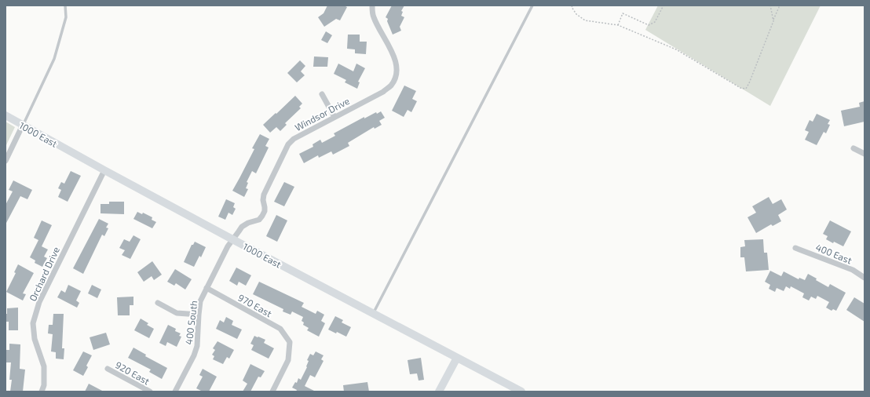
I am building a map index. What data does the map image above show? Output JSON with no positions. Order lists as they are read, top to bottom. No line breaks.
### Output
{"streets":{"street":["Windsor Drive","1000 East","400 East","Orchard Drive","970 East","400 South","920 East"]},"crossings":[["Windsor Drive","1000 East"],["Windsor Drive","400 South"],["1000 East","Orchard Drive"],["1000 East","400 South"],["970 East","400 South"]]}
